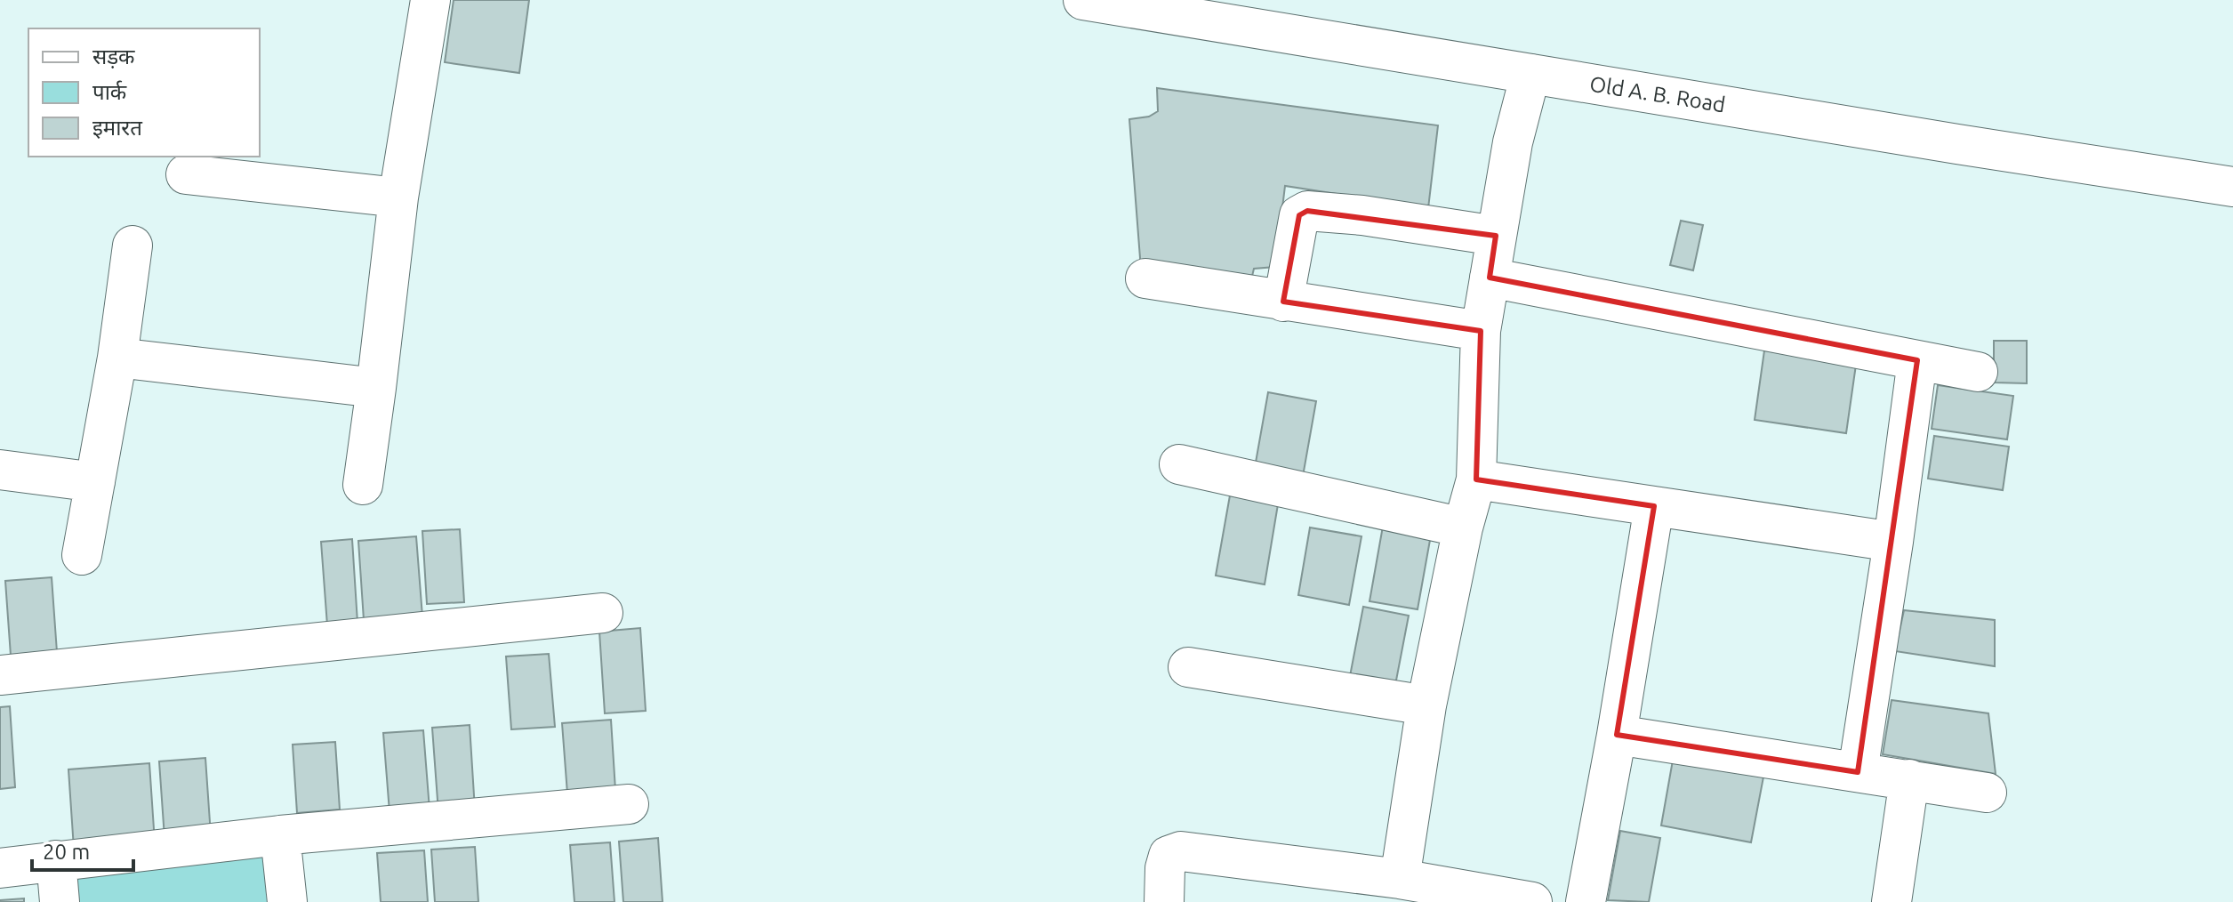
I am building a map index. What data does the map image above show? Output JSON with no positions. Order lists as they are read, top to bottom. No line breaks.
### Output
{"streets":{"street":["Old A. B. Road"]},"legend":["सड़क","पार्क","इमारत"],"scale_bar":"20 m"}
